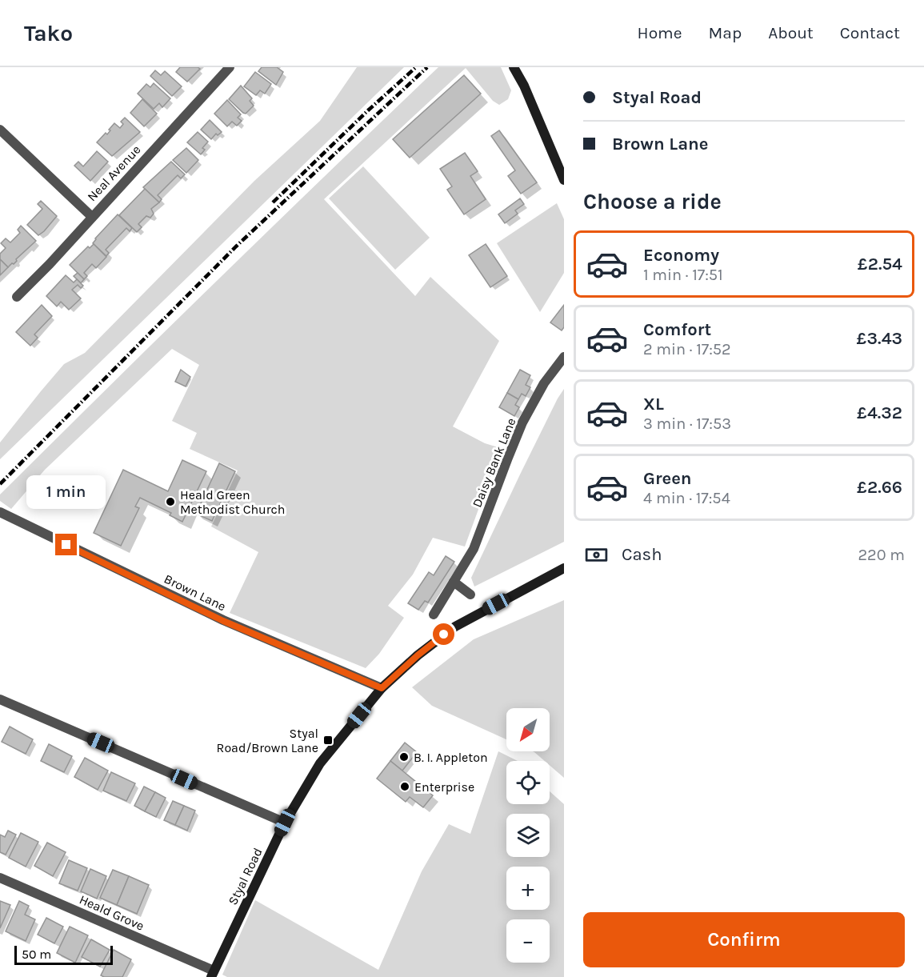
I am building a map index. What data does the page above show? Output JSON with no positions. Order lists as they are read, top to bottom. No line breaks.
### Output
{"streets":{"main road":["Styal Road"],"street":["Neal Avenue","Daisy Bank Lane","Brown Lane","Heald Grove"]},"crossings":[["Brown Lane","Styal Road"],["Styal Road","Heald Grove"]],"places":{"other":["Heald Green Methodist Church","B. I. Appleton","Enterprise"],"transit":["Styal Road/Brown Lane"]},"scale_bar":"50 m","north":"bottom left","page":{"header":"Tako","nav":["Home","Map","About","Contact"],"banner":["Styal Road","Brown Lane"],"heading":"Choose a ride","list":[{"name":"Economy","note":"1 min · 17:51","value":"£2.54"},{"name":"Comfort","note":"2 min · 17:52","value":"£3.43"},{"name":"XL","note":"3 min · 17:53","value":"£4.32"},{"name":"Green","note":"4 min · 17:54","value":"£2.66"}],"bubble":"1 min","pay":["Cash","220 m"],"map_buttons":["+","−"],"buttons":"Confirm","scale":"50 m"}}
